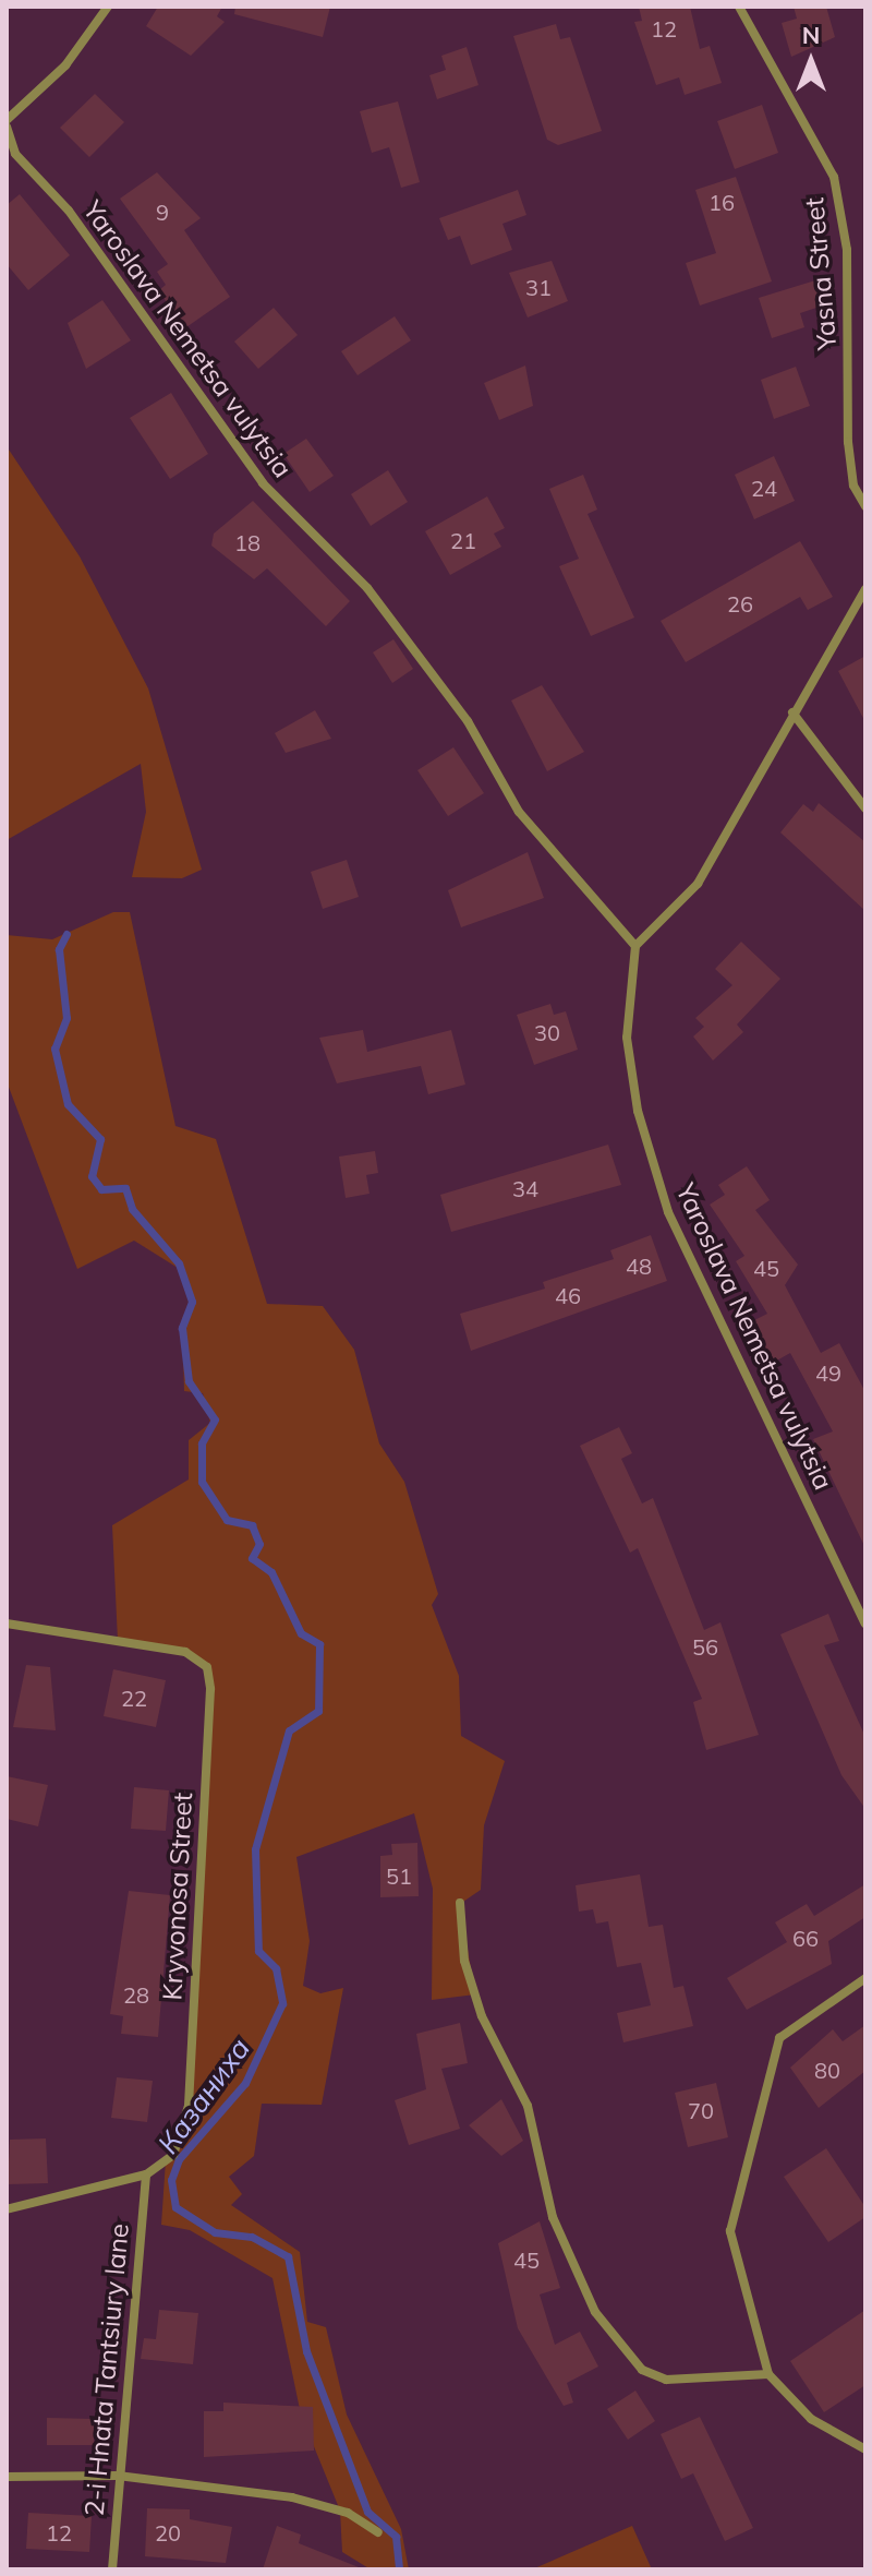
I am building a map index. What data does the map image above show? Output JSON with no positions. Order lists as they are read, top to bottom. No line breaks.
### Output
{"streets":{"street":["Yasna Street","Yaroslava Nemetsa vulytsia","Kryvonosa Street","2-i Hnata Tantsiury lane"]},"crossings":[["Kryvonosa Street","2-i Hnata Tantsiury lane"]],"water":["Казаниха"],"house_numbers":["12","16","9","31","24","21","18","26","30","34","48","45","46","49","56","22","51","66","28","80","70","45","12","20"],"north":"top"}
